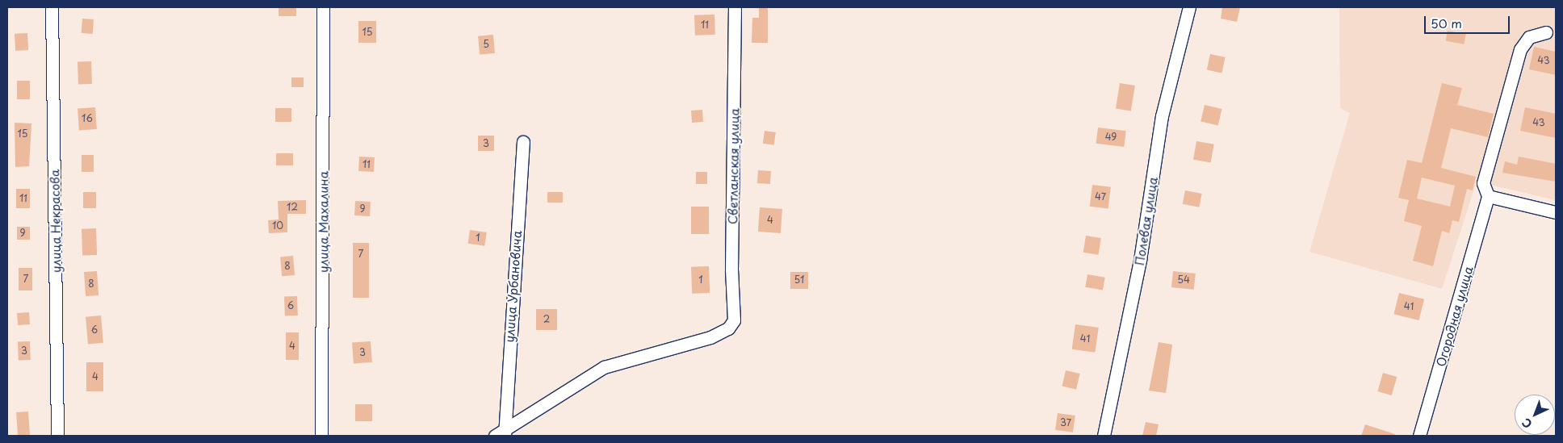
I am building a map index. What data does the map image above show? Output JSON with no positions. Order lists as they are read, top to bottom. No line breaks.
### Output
{"streets":{"street":["Светланская улица","улица Некрасова","Полевая улица","улица Махалина","улица Урбановича","Огородная улица"]},"crossings":[["Светланская улица","улица Урбановича"]],"house_numbers":["11","15","5","43","16","43","15","49","3","11","47","11","12","9","4","10","9","1","7","8","7","1","51","54","8","6","41","2","6","41","4","3","3","4","37"],"scale_bar":"50 m","north":"bottom left"}
